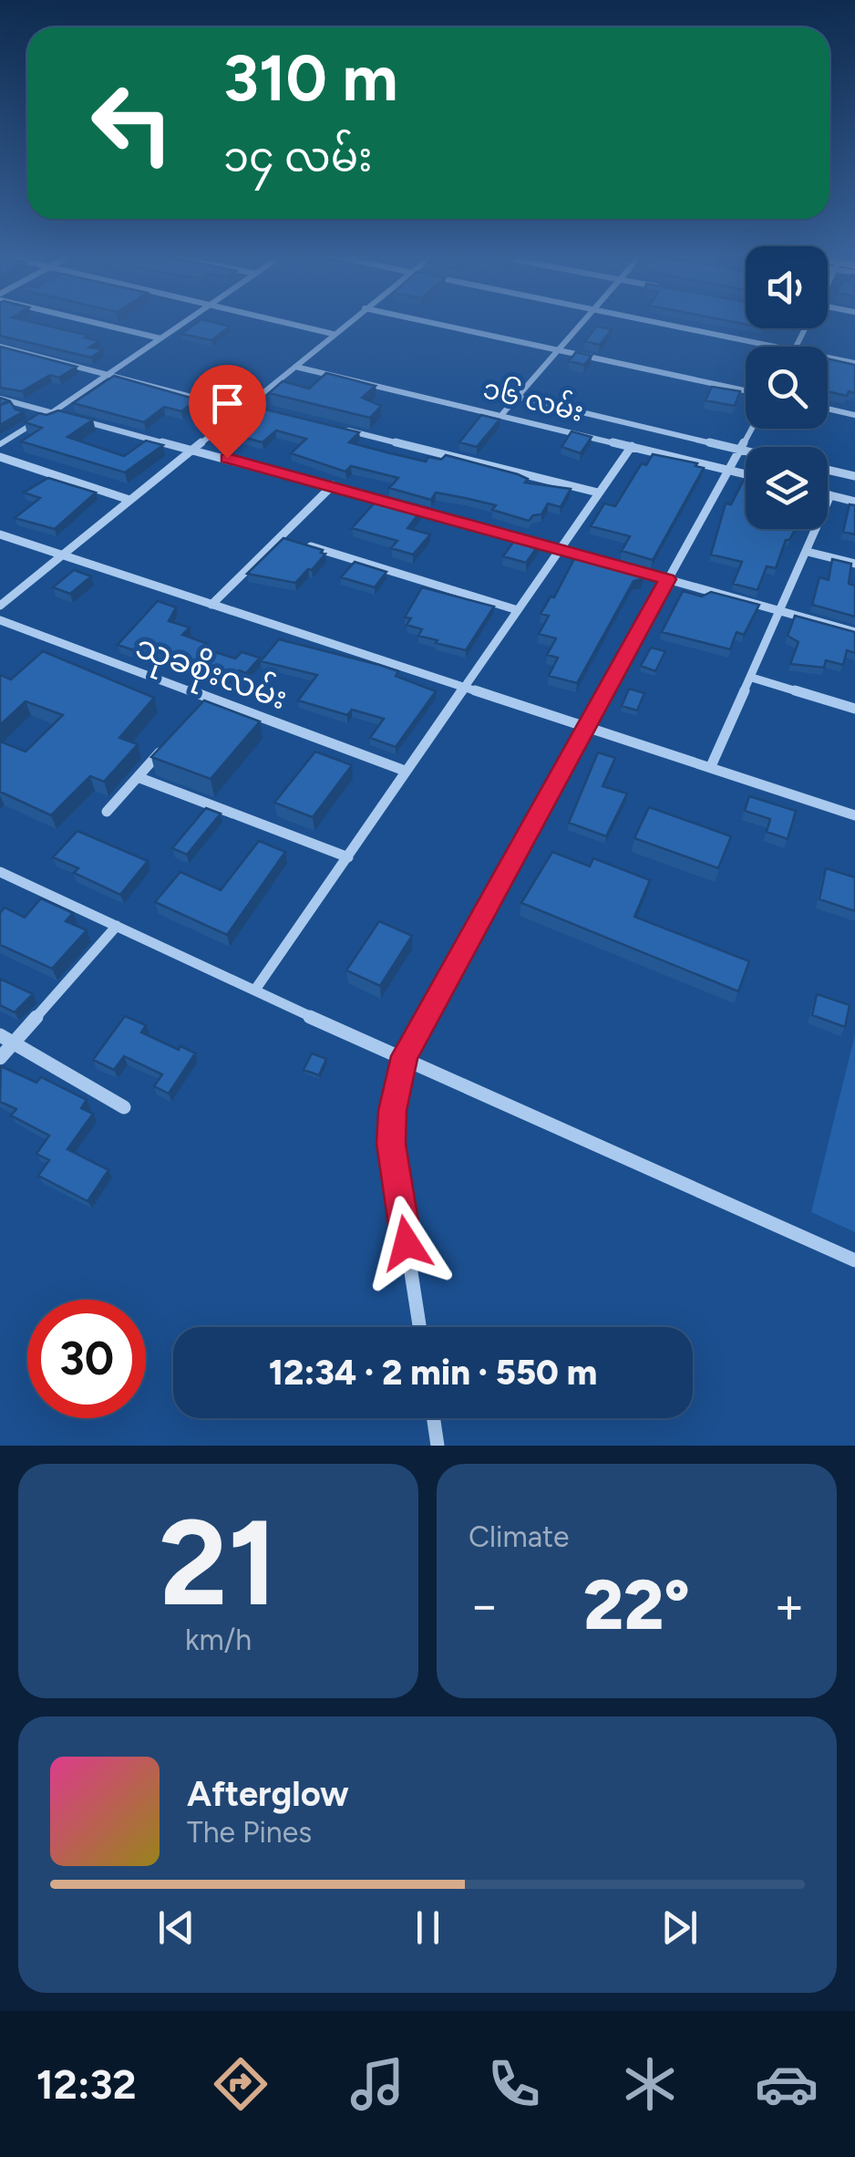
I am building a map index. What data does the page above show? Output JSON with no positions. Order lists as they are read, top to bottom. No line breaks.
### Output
{"streets":{"street":["၁၆ လမ်း","သုခစိုးလမ်း"]},"page":{"turn":["310 m","၁၄ လမ်း"],"limit":"30","trip":"12:34 · 2 min · 550 m","tile":[["21","km/h"],"Climate"],"heat":["−","22°","+"],"song":["Afterglow","The Pines"],"tabs":"12:32"}}
